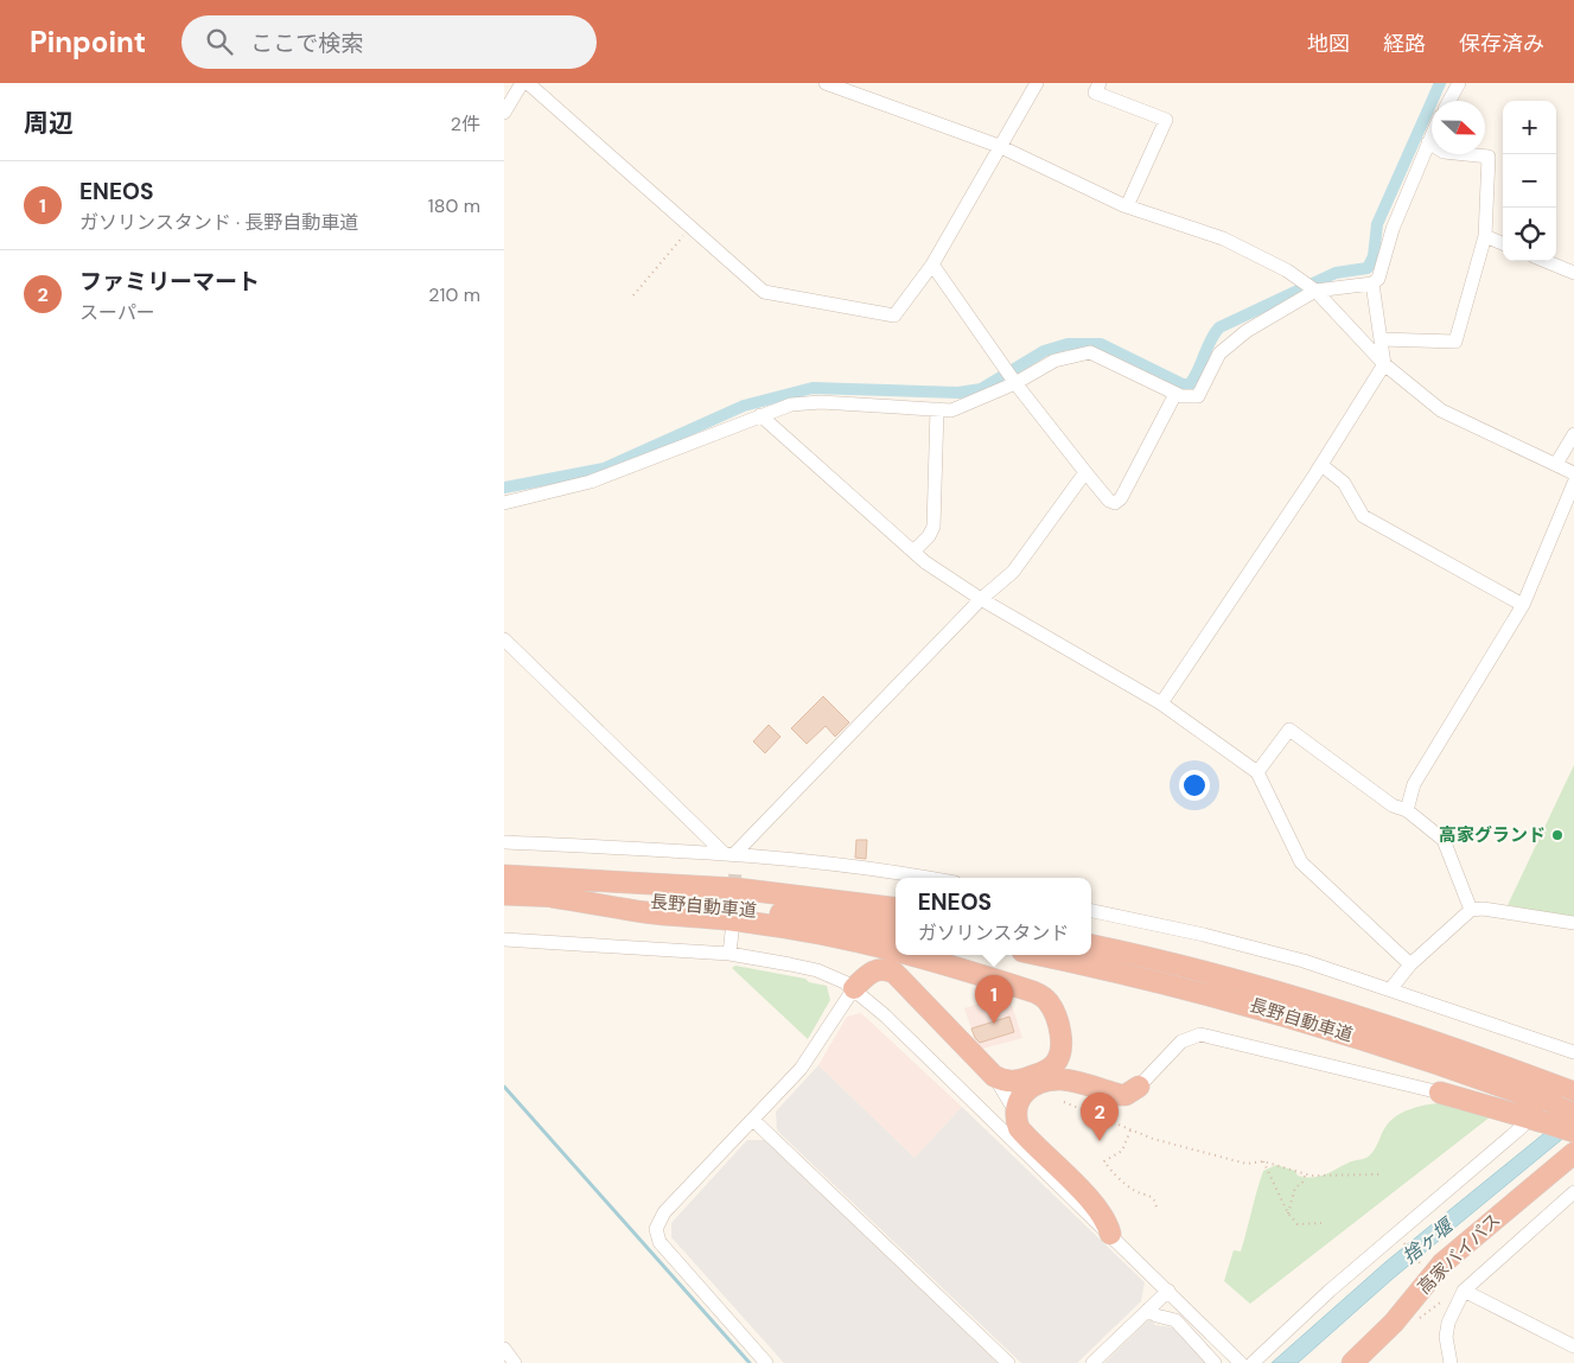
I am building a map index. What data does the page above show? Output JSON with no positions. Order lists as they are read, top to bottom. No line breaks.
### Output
{"streets":{"highway":["長野自動車道","高家バイパス"]},"water":["捨ヶ堰"],"places":["高家グランド"],"north":"right","page":{"header":"Pinpoint","search":"ここで検索","nav":["地図","経路","保存済み"],"heading":["周辺","2件"],"map_buttons":["+","−"],"list":[{"mark":"1","name":"ENEOS","note":"ガソリンスタンド · 長野自動車道","value":"180 m"},{"mark":"2","name":"ファミリーマート","note":"スーパー","value":"210 m"}],"popup":["ENEOS","ガソリンスタンド"],"pins":["1","2"]}}
